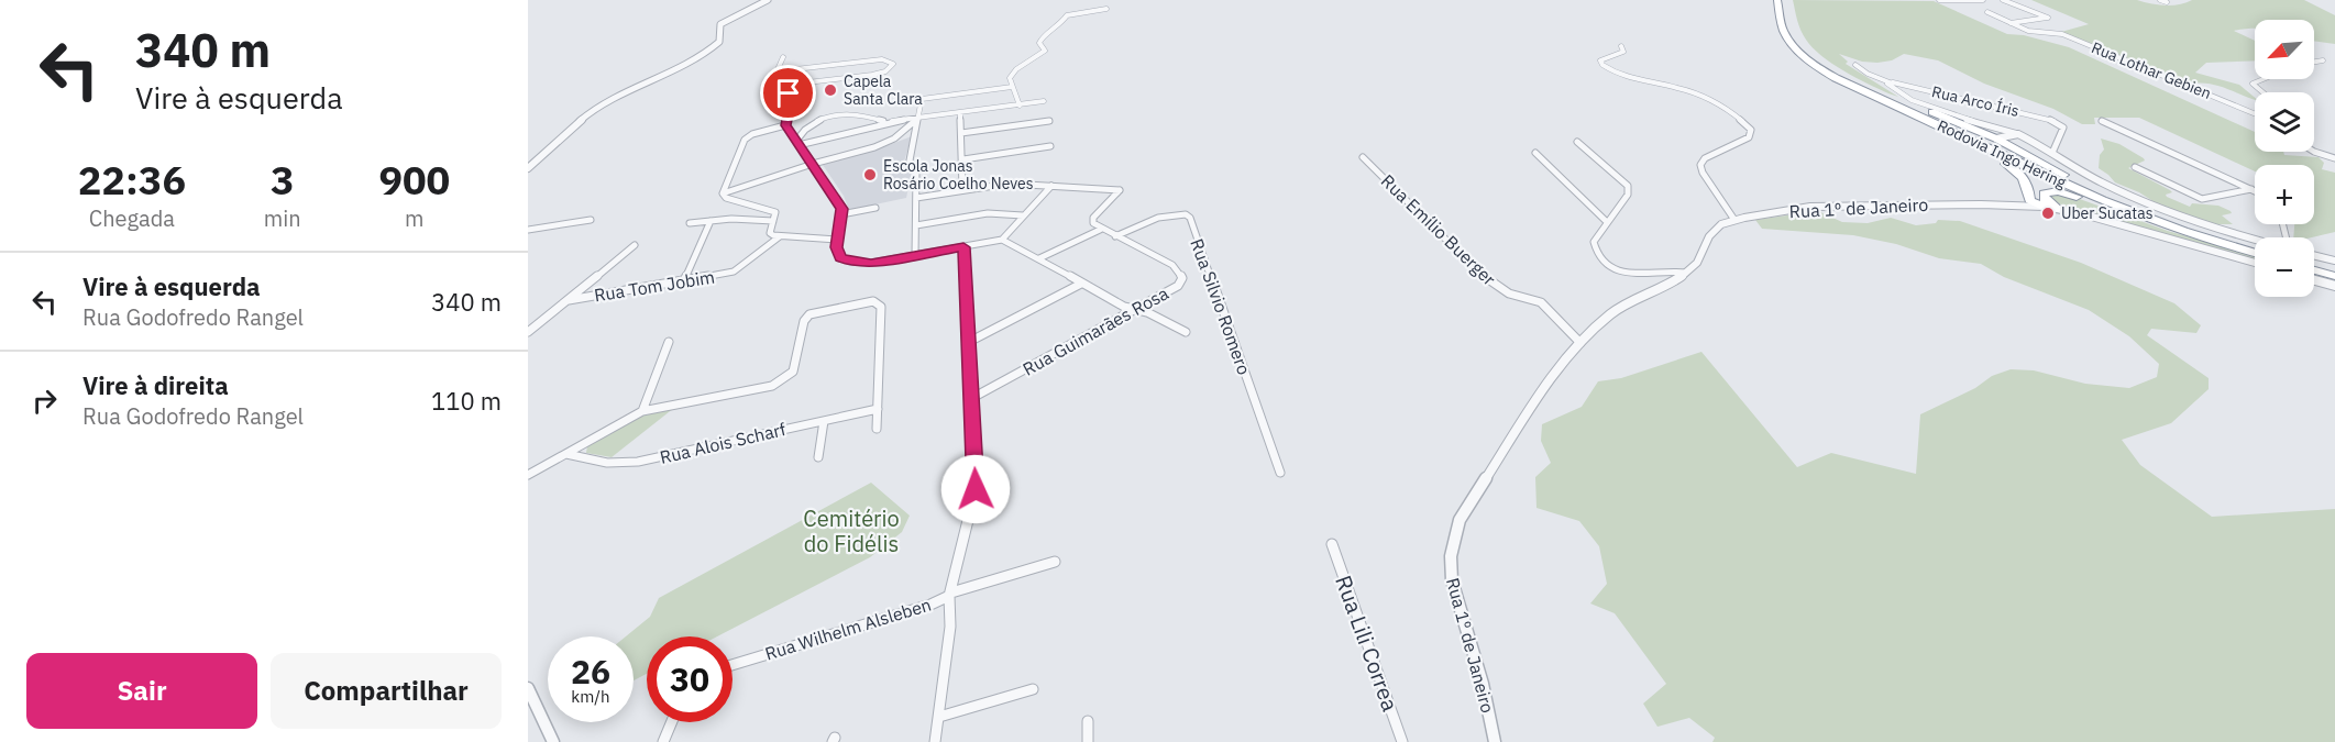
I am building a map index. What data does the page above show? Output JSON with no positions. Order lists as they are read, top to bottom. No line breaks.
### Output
{"streets":{"highway":["Rodovia Ingo Hering"],"street":["Rua Lothar Gebien","Rua Arco Íris","Rua 1º de Janeiro","Rua Emílio Buerger","Rua Tom Jobim","Rua Silvio Romero","Rua Guimarães Rosa","Rua Alois Scharf","Rua Wilhelm Alsleben","Rua Lili Correa"]},"crossings":[["Rua 1º de Janeiro","Rua Emílio Buerger"],["Rua Silvio Romero","Rua Guimarães Rosa"],["Rua Guimarães Rosa","Rua Wilhelm Alsleben"]],"parks":["Cemitério do Fidélis"],"places":["Capela Santa Clara","Escola Jonas Rosário Coelho Neves","Uber Sucatas"],"north":"bottom left","page":{"turn":["340 m","Vire à esquerda"],"map_buttons":["+","−"],"eta":["22:36","Chegada","3","min","900","m"],"list":[{"name":"Vire à esquerda","note":"Rua Godofredo Rangel","value":"340 m"},{"name":"Vire à direita","note":"Rua Godofredo Rangel","value":"110 m"}],"speed":"26 km/h","limit":"30","buttons":["Sair","Compartilhar"]}}
